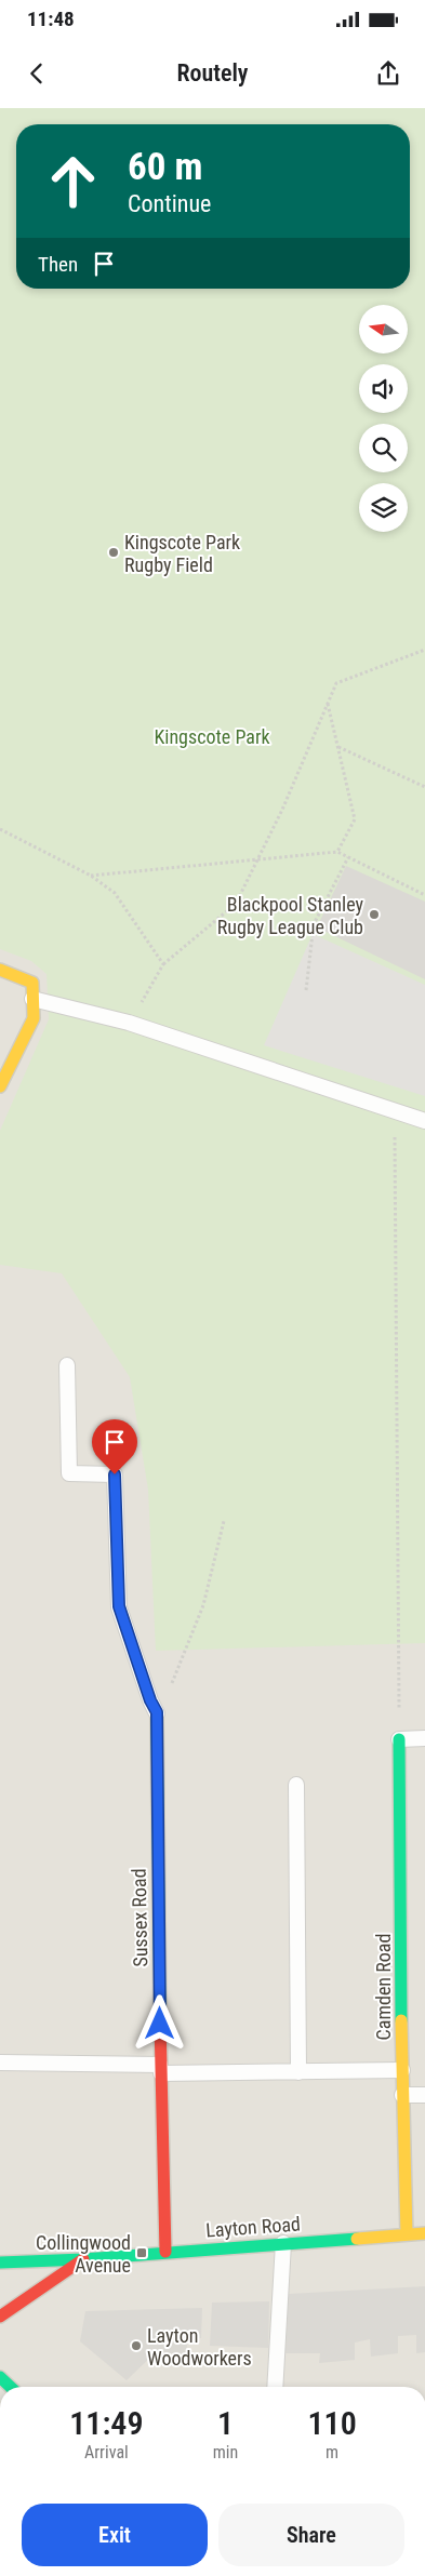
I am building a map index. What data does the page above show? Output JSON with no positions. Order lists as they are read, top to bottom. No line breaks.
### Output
{"streets":{"street":["Sussex Road","Camden Road","Layton Road"]},"crossings":[["Sussex Road","Layton Road"],["Camden Road","Layton Road"]],"parks":["Kingscote Park"],"places":{"other":["Kingscote Park Rugby Field","Blackpool Stanley Rugby League Club","Layton Woodworkers"],"transit":["Collingwood Avenue"]},"north":"left","page":{"status":"11:48","header":"Routely","turn":["60 m","Continue"],"then":"Then","eta":["11:49","Arrival","1","min","110","m"],"buttons":["Exit","Share"]}}
